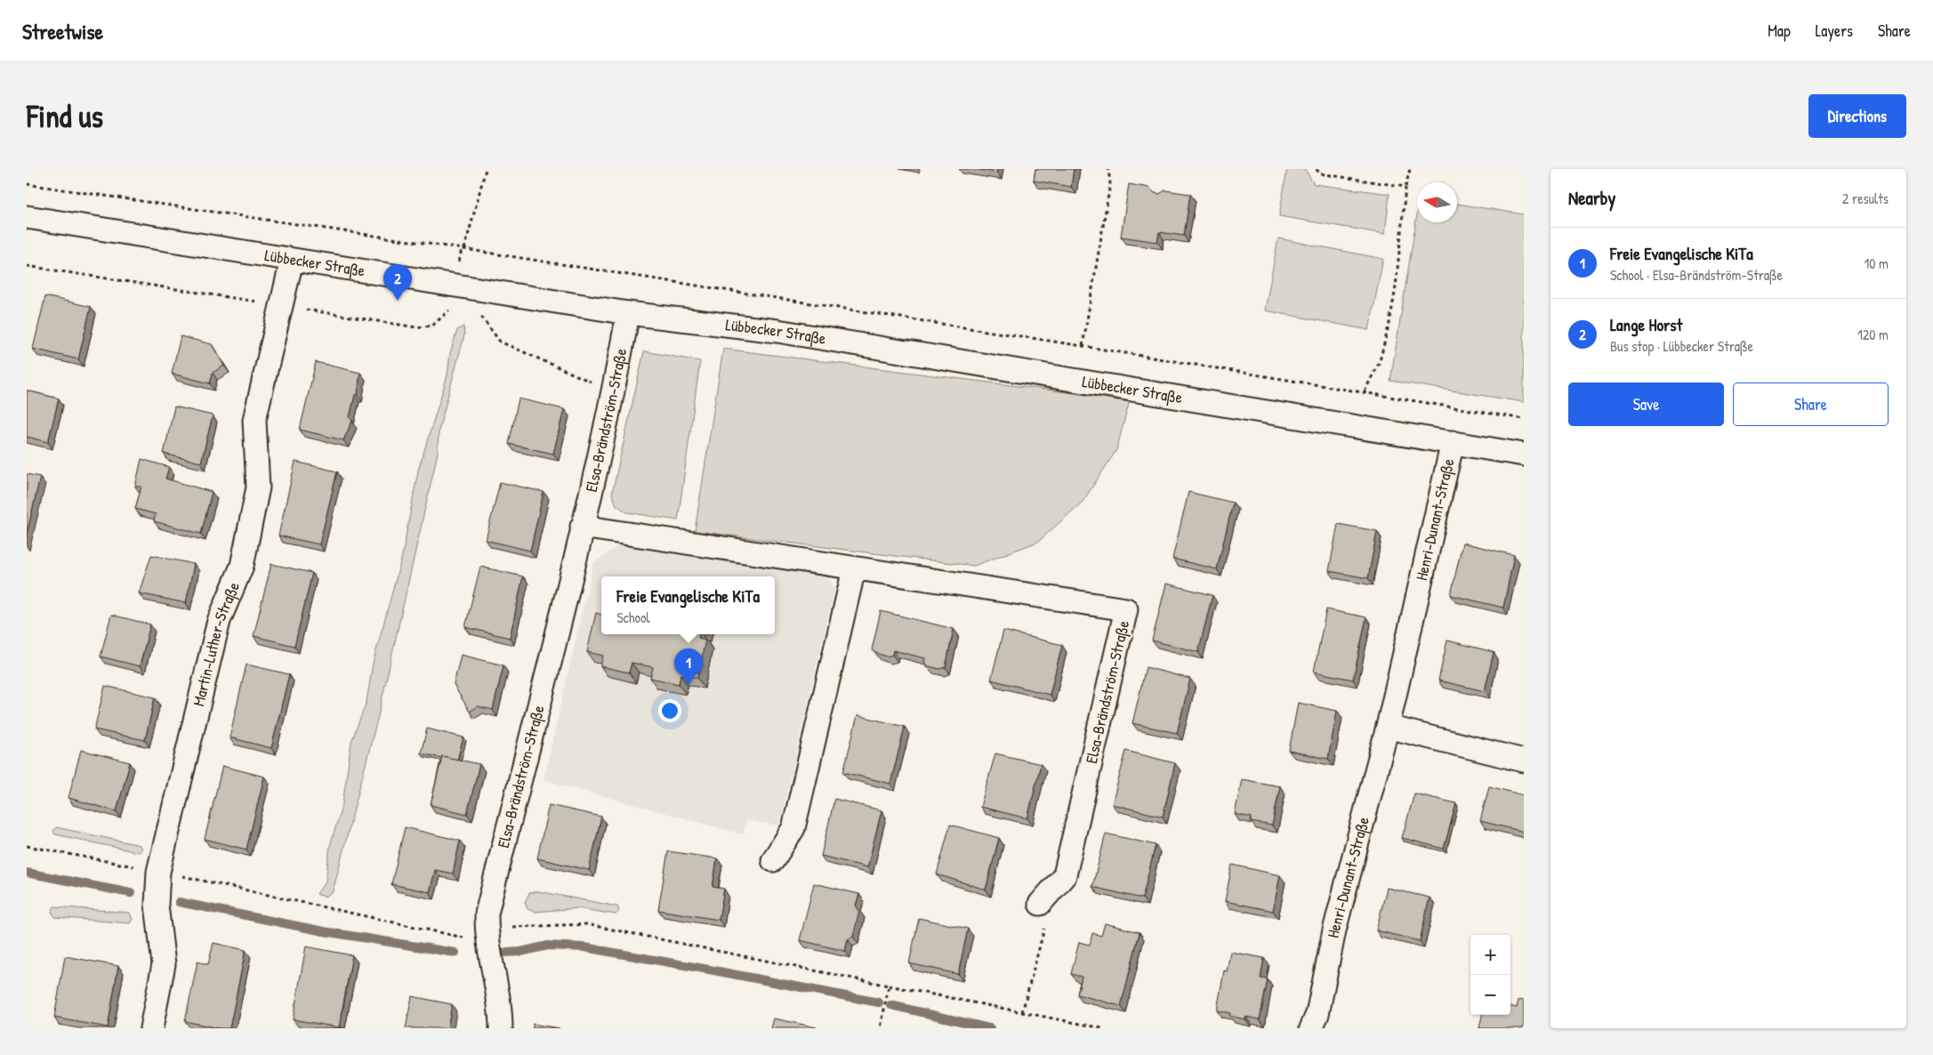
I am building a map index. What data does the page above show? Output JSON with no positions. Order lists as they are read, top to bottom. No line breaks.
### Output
{"streets":{"street":["Lübbecker Straße","Elsa-Brändström-Straße","Henri-Dunant-Straße","Martin-Luther-Straße"]},"crossings":[["Lübbecker Straße","Elsa-Brändström-Straße"],["Lübbecker Straße","Henri-Dunant-Straße"],["Lübbecker Straße","Martin-Luther-Straße"]],"north":"left","page":{"header":"Streetwise","nav":["Map","Layers","Share"],"buttons":["Directions",["Save","Share"]],"title":"Find us","heading":["Nearby","2 results"],"list":[{"mark":"1","name":"Freie Evangelische KiTa","note":"School · Elsa-Brändström-Straße","value":"10 m"},{"mark":"2","name":"Lange Horst","note":"Bus stop · Lübbecker Straße","value":"120 m"}],"pins":["2","1"],"popup":["Freie Evangelische KiTa","School"],"map_buttons":["+","−"]}}
